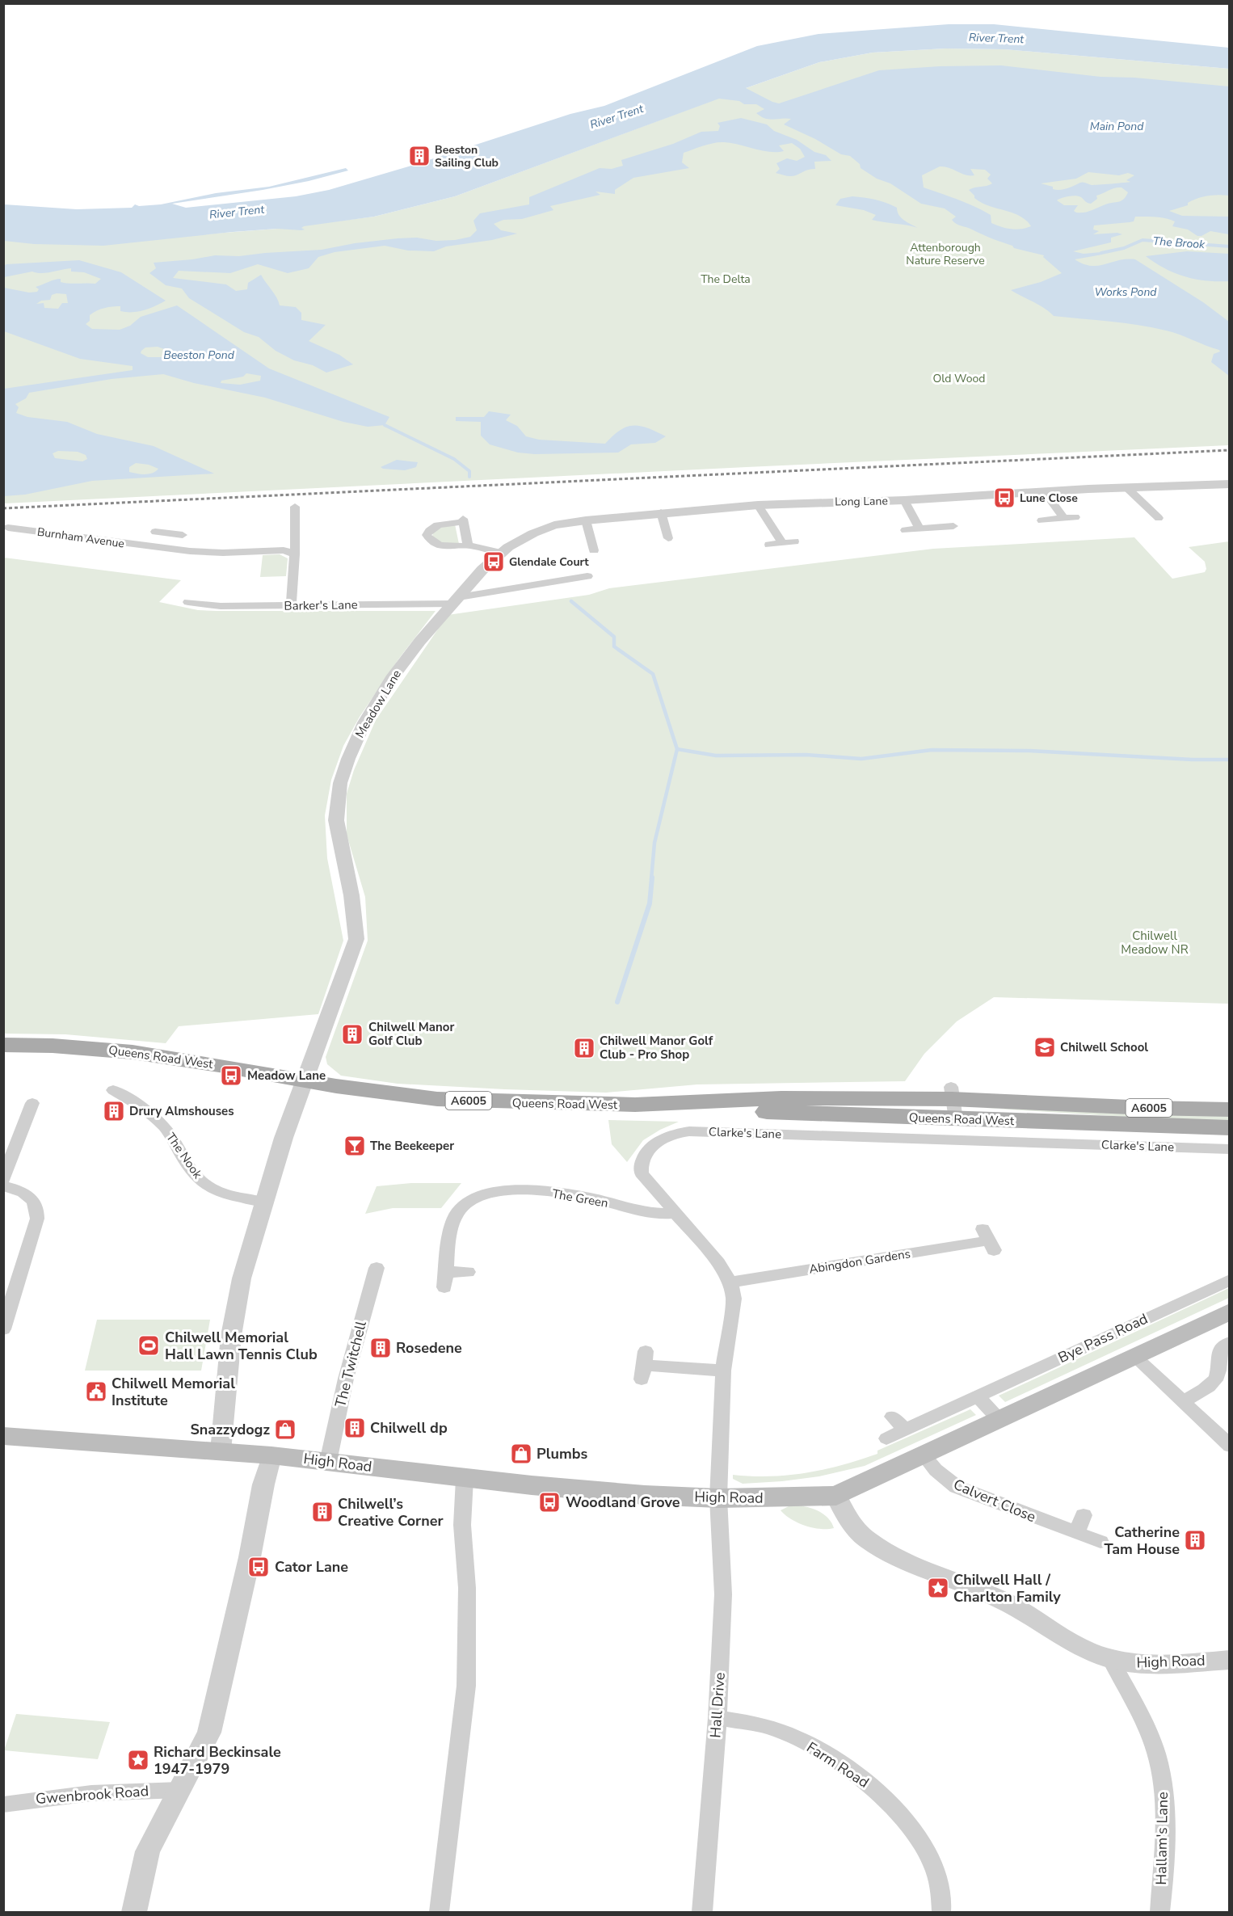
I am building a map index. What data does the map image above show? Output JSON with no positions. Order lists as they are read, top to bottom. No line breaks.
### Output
{"streets":{"main road":["Queens Road West","A6005","High Road"],"street":["Long Lane","Burnham Avenue","Barker's Lane","Meadow Lane","Clarke's Lane","The Nook","The Green","Abingdon Gardens","Bye Pass Road","The Twitchell","Calvert Close","Hall Drive","Farm Road","Gwenbrook Road","Hallam's Lane"]},"crossings":[["Long Lane","Meadow Lane"],["Barker's Lane","Meadow Lane"],["Meadow Lane","Queens Road West"],["Meadow Lane","The Nook"],["Meadow Lane","High Road"],["Clarke's Lane","The Green"],["Clarke's Lane","Abingdon Gardens"],["Clarke's Lane","High Road"],["Clarke's Lane","Hall Drive"],["The Twitchell","High Road"],["High Road","Hall Drive"],["High Road","Hallam's Lane"],["Hall Drive","Farm Road"]],"water":["River Trent","Main Pond","The Brook","Works Pond","Beeston Pond"],"parks":["Attenborough Nature Reserve","The Delta","Old Wood","Chilwell Meadow NR"],"places":{"building":["Beeston Sailing Club","Chilwell Manor Golf Club","Chilwell Manor Golf Club - Pro Shop","Drury Almshouses","Rosedene","Chilwell dp","Chilwell’s Creative Corner","Catherine Tam House"],"bus stop":["Lune Close","Glendale Court","Meadow Lane","Woodland Grove","Cator Lane"],"school or university":["Chilwell School"],"bar":["The Beekeeper"],"sports":["Chilwell Memorial Hall Lawn Tennis Club"],"public building":["Chilwell Memorial Institute"],"shop":["Snazzydogz","Plumbs"],"place":["Chilwell Hall / Charlton Family","Richard Beckinsale 1947-1979"]}}
